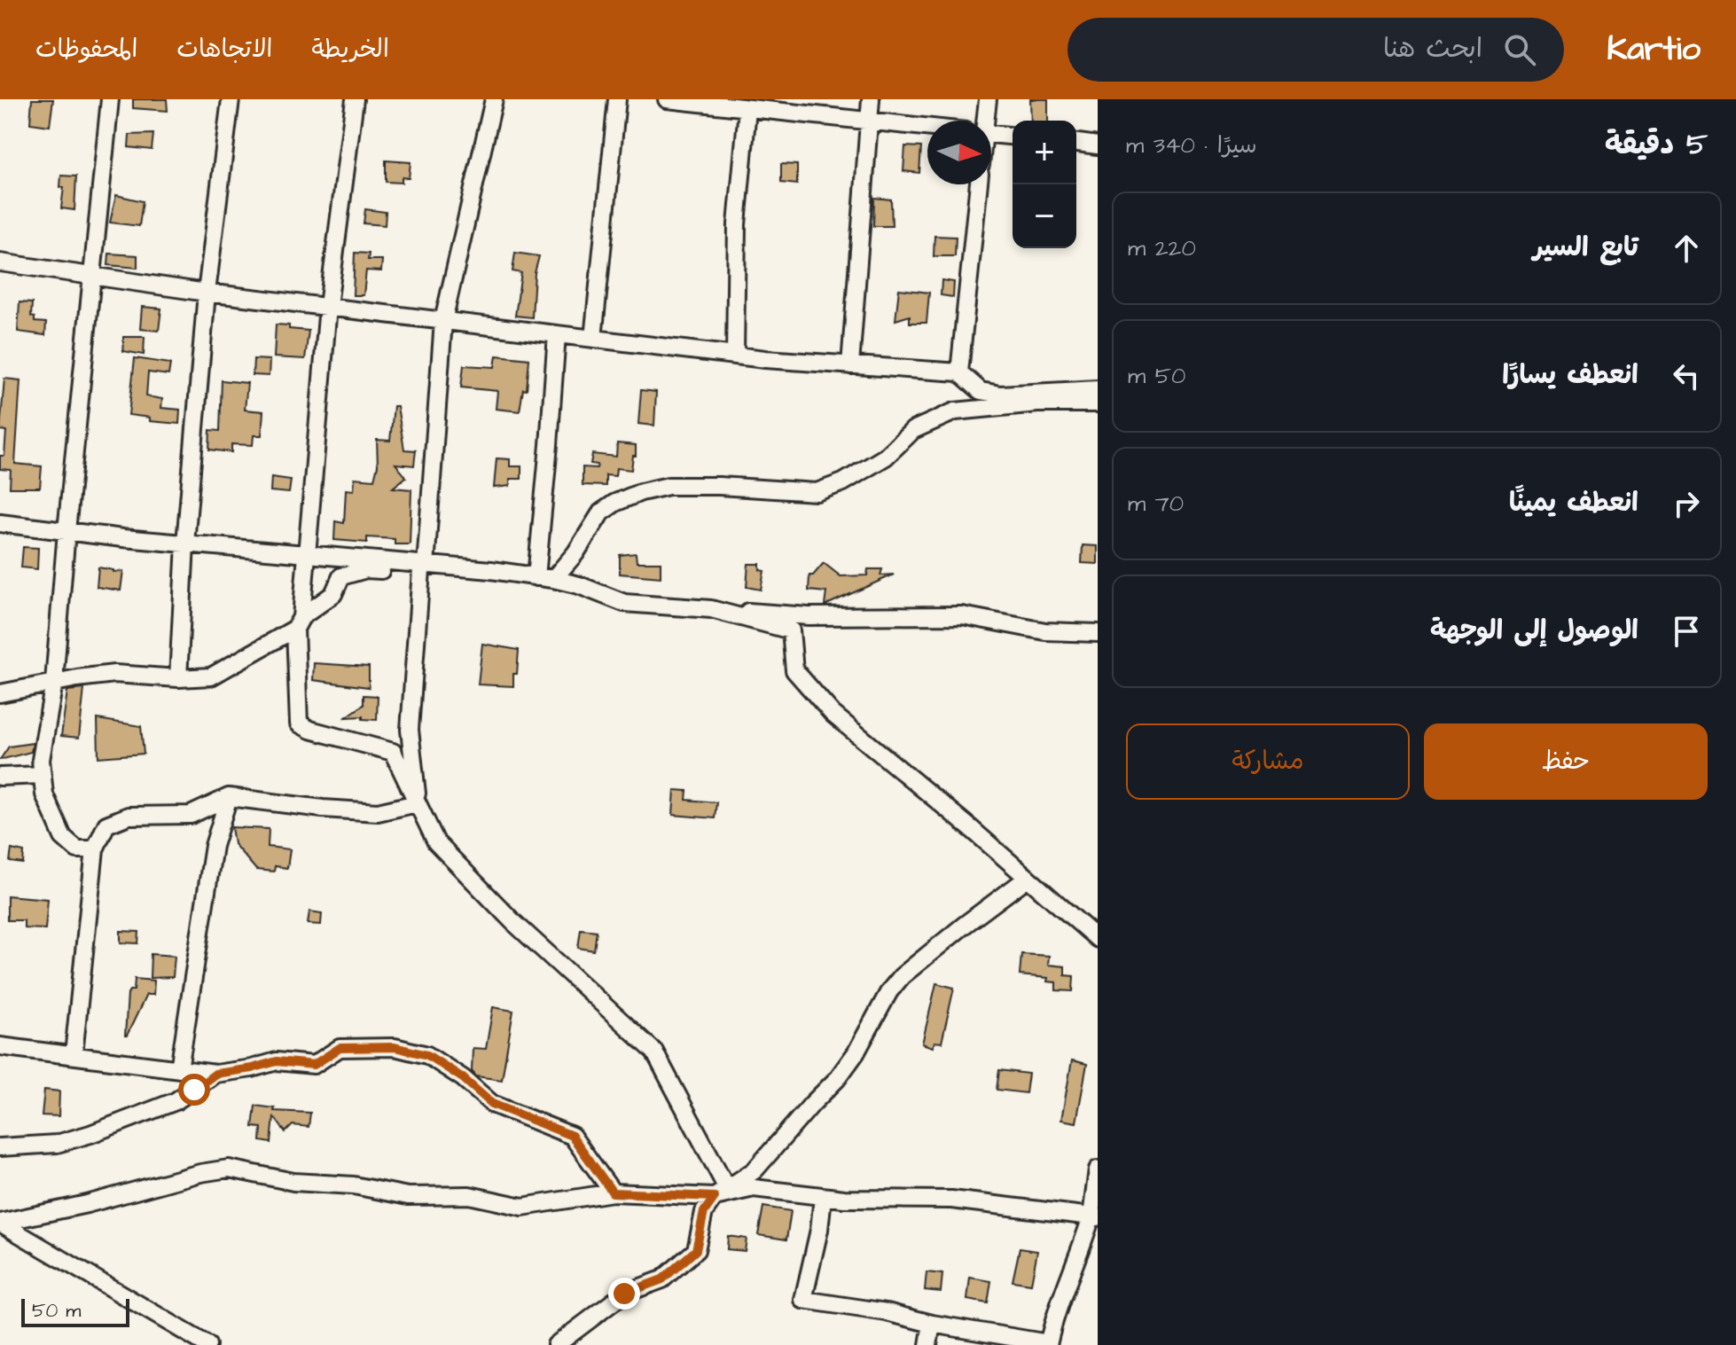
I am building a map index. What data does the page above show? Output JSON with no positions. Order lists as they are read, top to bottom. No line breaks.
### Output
{"scale_bar":"50 m","north":"right","page":{"header":"Kartio","search":"ابحث هنا","nav":["الخريطة","الاتجاهات","المحفوظات"],"heading":["5 دقيقة","سيرًا · 340 m"],"map_buttons":["+","−"],"list":[["تابع السير","220 m"],["انعطف يسارًا","50 m"],["انعطف يمينًا","70 m"],"الوصول إلى الوجهة"],"buttons":["حفظ","مشاركة"],"scale":"50 m"}}
